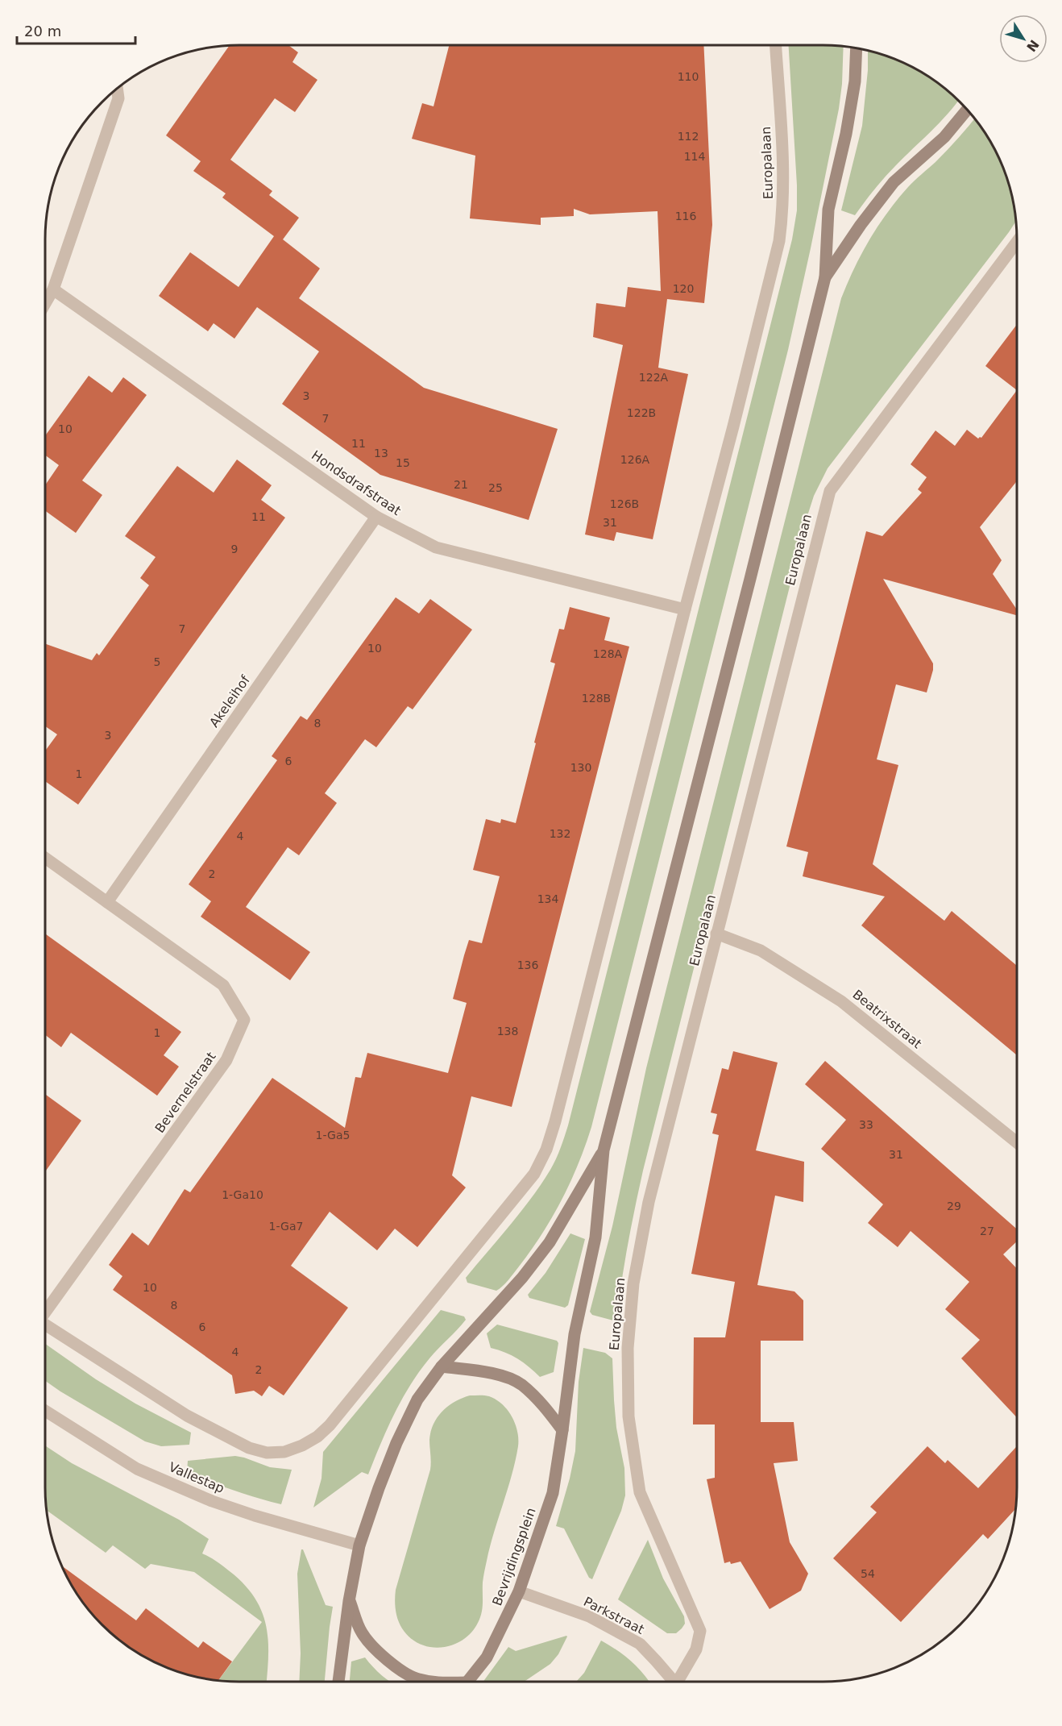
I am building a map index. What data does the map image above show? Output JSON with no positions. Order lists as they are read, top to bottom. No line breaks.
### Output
{"streets":{"main road":["Bevrijdingsplein"],"street":["Europalaan","Hondsdrafstraat","Akeleihof","Beatrixstraat","Bevernelstraat","Vallestap","Parkstraat"]},"crossings":[["Europalaan","Hondsdrafstraat"],["Europalaan","Beatrixstraat"],["Hondsdrafstraat","Akeleihof"],["Akeleihof","Bevernelstraat"],["Bevrijdingsplein","Parkstraat"]],"house_numbers":["110","112","114","116","120","122A","3","122B","7","10","11","13","126A","15","21","25","126B","11","31","9","7","10","128A","5","128B","8","3","6","130","1","132","4","2","134","136","138","1","33","1-Ga5","31","1-Ga10","29","1-Ga7","27","10","8","6","4","2","54"],"scale_bar":"20 m","north":"bottom right"}
